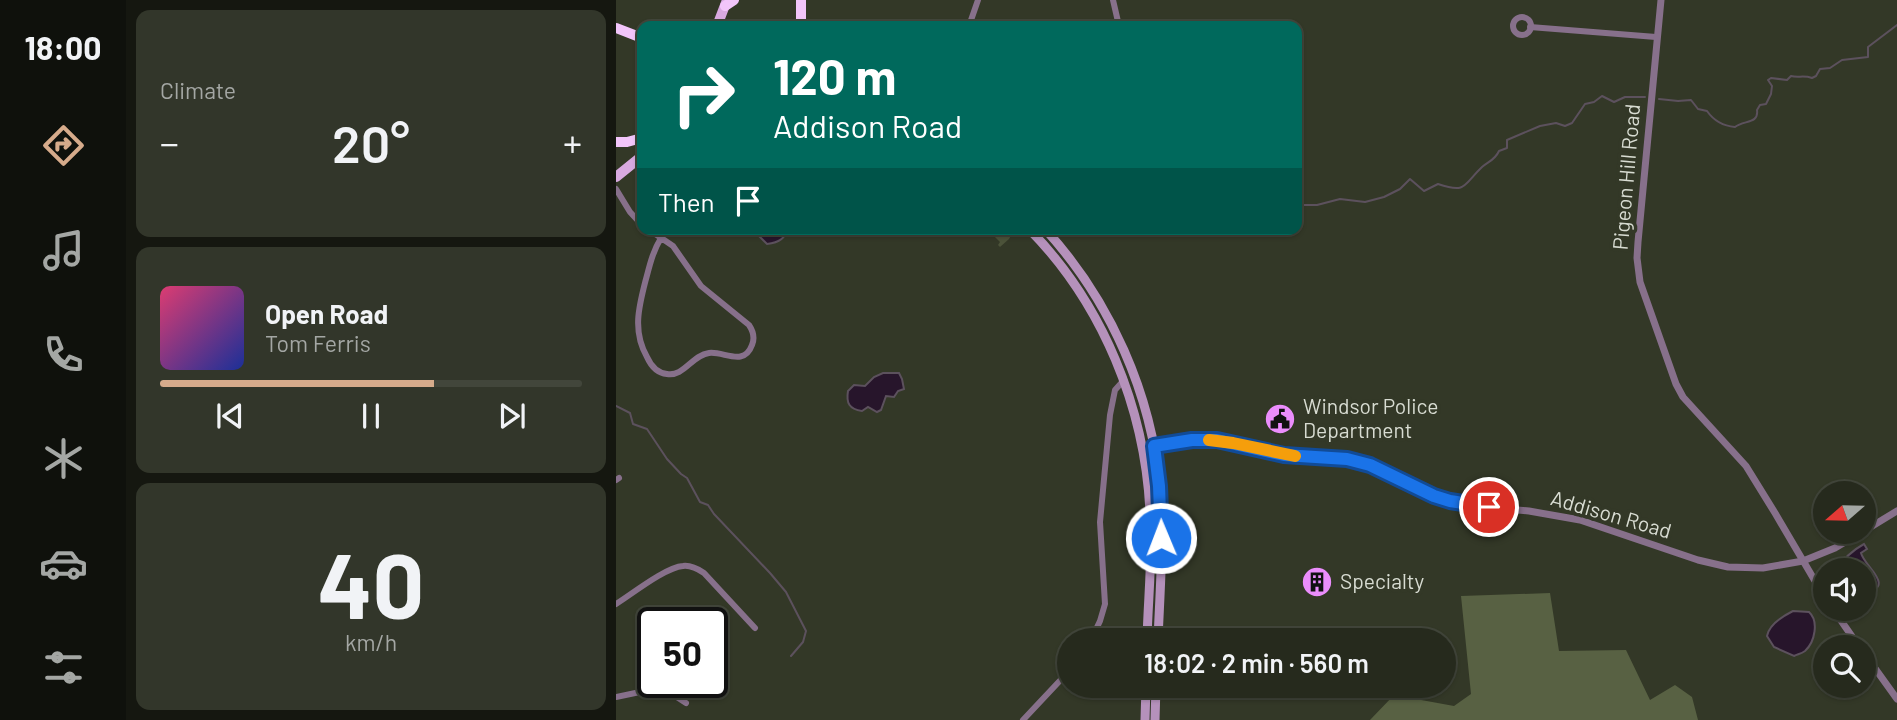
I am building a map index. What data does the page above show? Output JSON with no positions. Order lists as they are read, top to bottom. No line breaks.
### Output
{"streets":{"street":["Pigeon Hill Road","Addison Road"]},"crossings":[["Pigeon Hill Road","Addison Road"]],"places":{"public building":["Windsor Police Department"],"building":["Specialty"]},"north":"left","page":{"tabs":"18:00","tile":["Climate",["40","km/h"]],"turn":["120 m","Addison Road"],"heat":["−","20°","+"],"then":"Then","song":["Open Road","Tom Ferris"],"limit":"50","trip":"18:02 · 2 min · 560 m"}}
